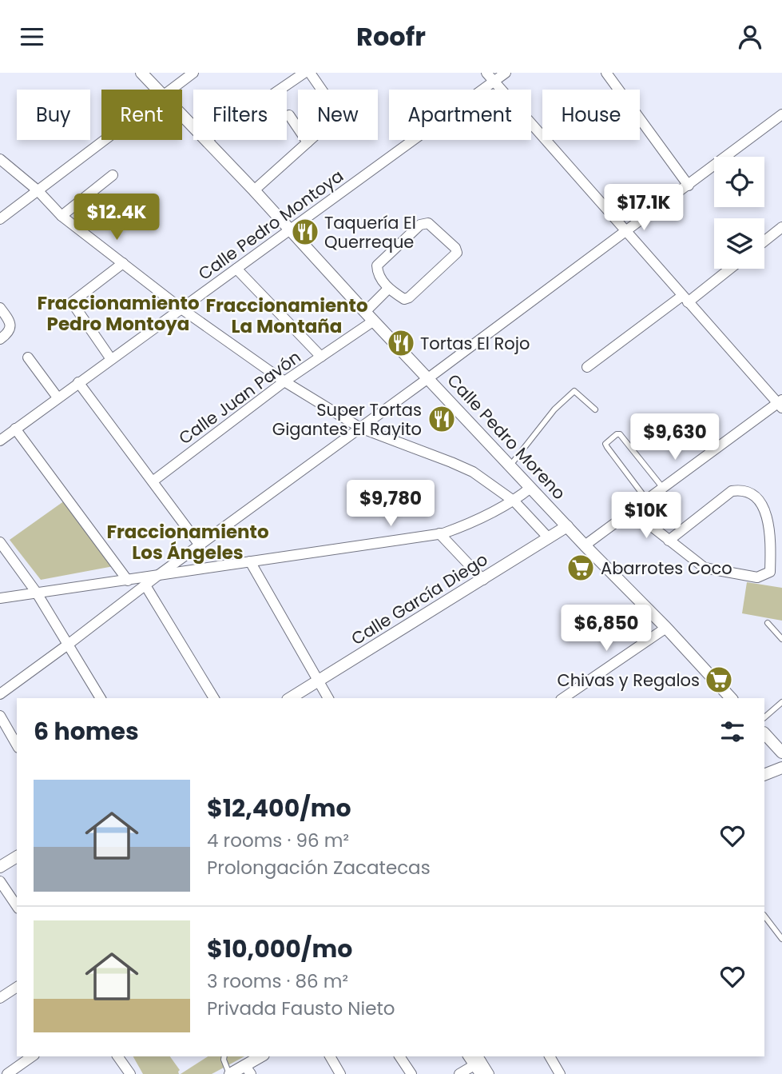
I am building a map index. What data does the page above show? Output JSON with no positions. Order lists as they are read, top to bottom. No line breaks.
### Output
{"streets":{"street":["Calle Pedro Montoya","Calle Juan Pavón","Calle Pedro Moreno","Calle García Diego"]},"crossings":[["Calle Pedro Montoya","Calle Pedro Moreno"],["Calle Juan Pavón","Calle Pedro Moreno"],["Calle Pedro Moreno","Calle García Diego"]],"districts":["Fraccionamiento Pedro Montoya","Fraccionamiento La Montaña","Fraccionamiento Los Ángeles"],"places":{"restaurant":["Taquería El Querreque","Tortas El Rojo","Super Tortas Gigantes El Rayito"],"supermarket":["Abarrotes Coco","Chivas y Regalos"]},"page":{"header":"Roofr","chip":["Buy","Rent","Filters","New","Apartment","House"],"price":["$17.1K","$12.4K","$9,630","$9,780","$10K","$6,850"],"heading":"6 homes","list":[{"name":"$12,400/mo","note":"4 rooms · 96 m² · Prolongación Zacatecas"},{"name":"$10,000/mo","note":"3 rooms · 86 m² · Privada Fausto Nieto"}]}}
